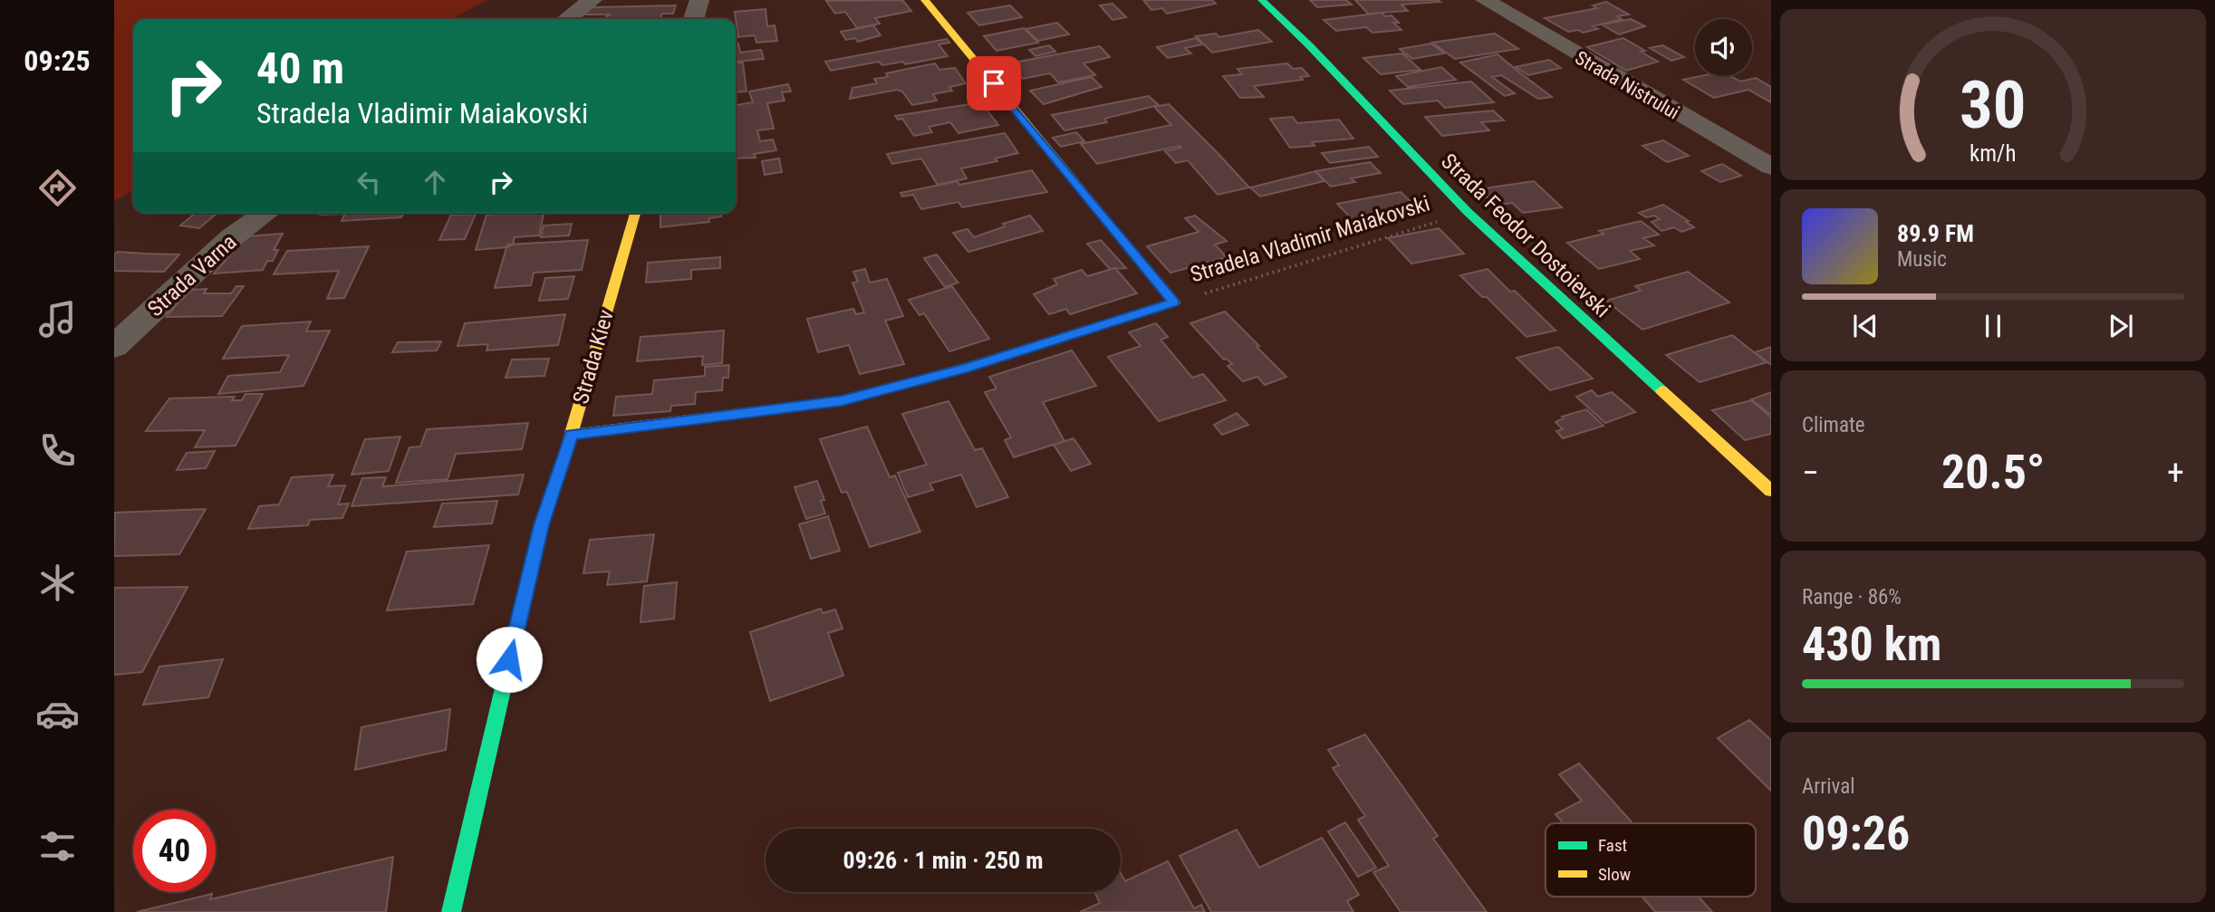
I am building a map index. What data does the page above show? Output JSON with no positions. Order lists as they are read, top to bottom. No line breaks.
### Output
{"streets":{"street":["Strada Nistrului","Strada Feodor Dostoievski","Stradela Vladimir Maiakovski","Strada Varna","Strada Kiev"]},"crossings":[["Strada Feodor Dostoievski","Stradela Vladimir Maiakovski"],["Stradela Vladimir Maiakovski","Strada Kiev"]],"legend":["Fast","Slow"],"page":{"tabs":"09:25","turn":["40 m","Stradela Vladimir Maiakovski"],"song":["89.9 FM","Music"],"tile":["Climate",["Range · 86%","430 km"],["Arrival","09:26"]],"heat":["−","20.5°","+"],"limit":"40","trip":"09:26 · 1 min · 250 m","gauge":["30","km/h"]}}
